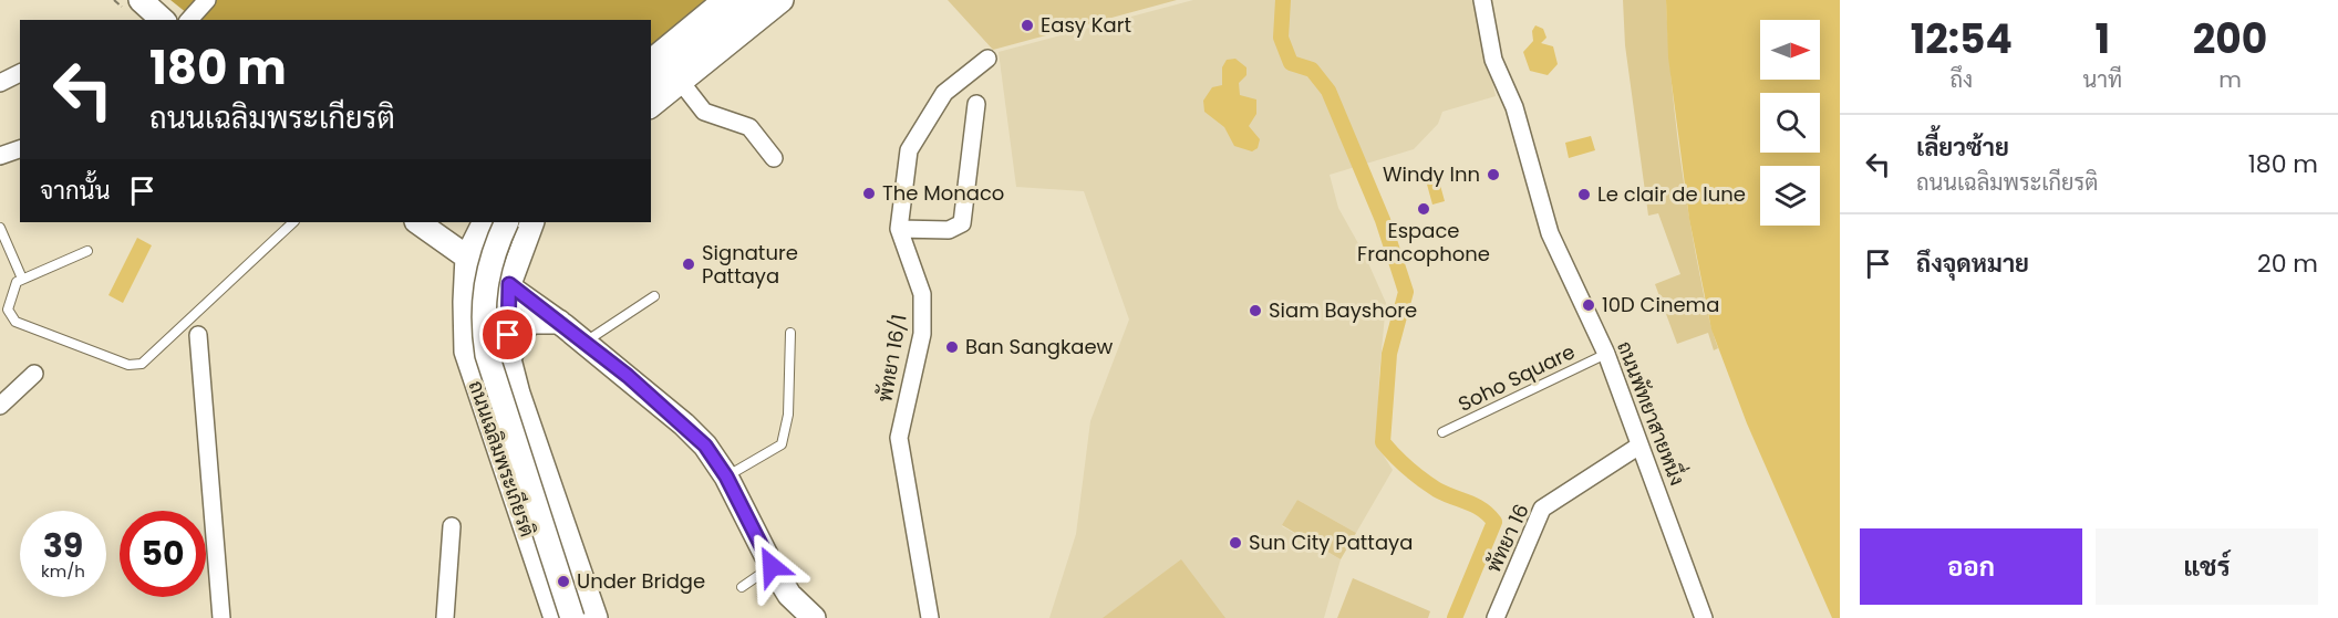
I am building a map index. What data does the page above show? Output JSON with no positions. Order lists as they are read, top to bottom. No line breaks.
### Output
{"streets":{"main road":["ถนนเฉลิมพระเกียรติ"],"street":["พัทยา 16/1","ถนนพัทยาสายหนึ่ง","พัทยา 16"],"lane":["Soho Square"]},"crossings":[["Soho Square","ถนนพัทยาสายหนึ่ง"],["ถนนพัทยาสายหนึ่ง","พัทยา 16"]],"places":["Easy Kart","Windy Inn","The Monaco","Le clair de lune","Espace Francophone","Signature Pattaya","10D Cinema","Siam Bayshore","Ban Sangkaew","Sun City Pattaya","Under Bridge"],"north":"right","page":{"eta":["12:54","ถึง","1","นาที","200","m"],"turn":["180 m","ถนนเฉลิมพระเกียรติ"],"list":[{"name":"เลี้ยวซ้าย","note":"ถนนเฉลิมพระเกียรติ","value":"180 m"},{"name":"ถึงจุดหมาย","value":"20 m"}],"then":"จากนั้น","speed":"39 km/h","limit":"50","buttons":["ออก","แชร์"]}}
